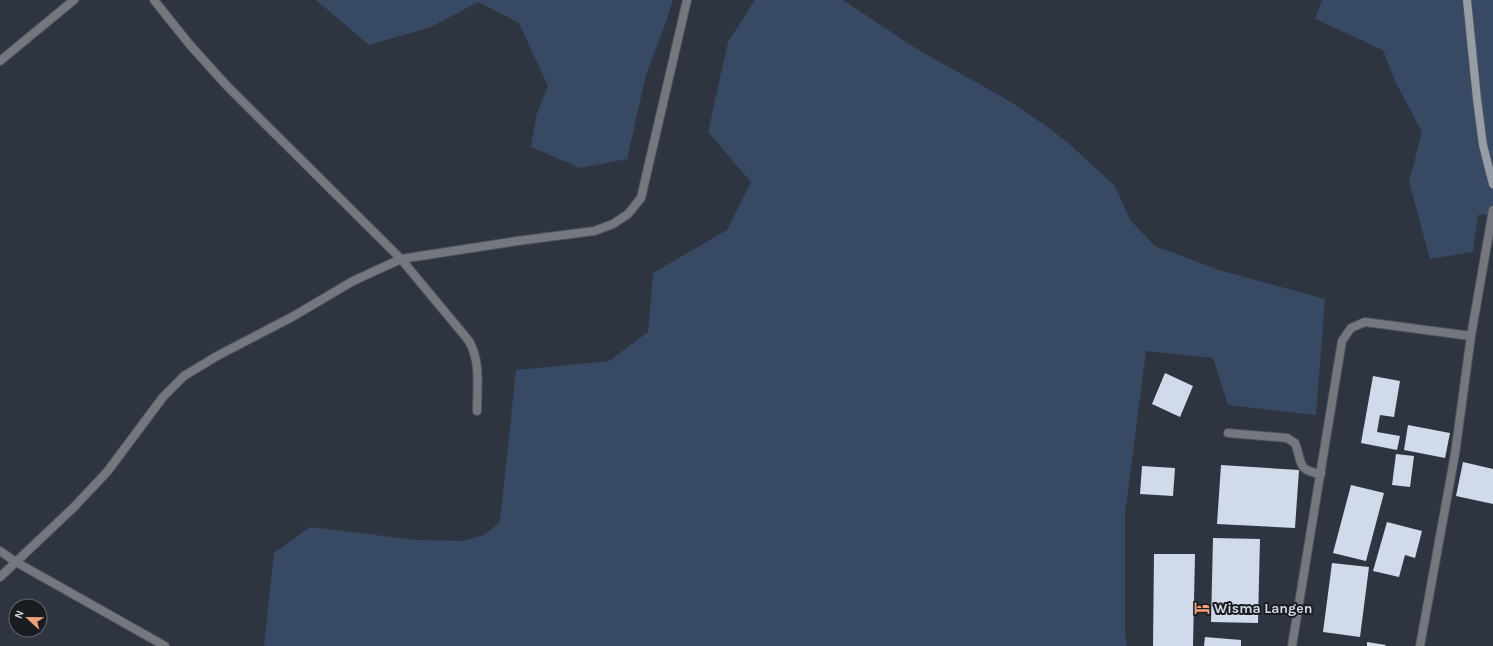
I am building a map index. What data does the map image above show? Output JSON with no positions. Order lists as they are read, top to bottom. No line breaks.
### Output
{"places":{"hotel":["Wisma Langen"]},"north":"left"}
